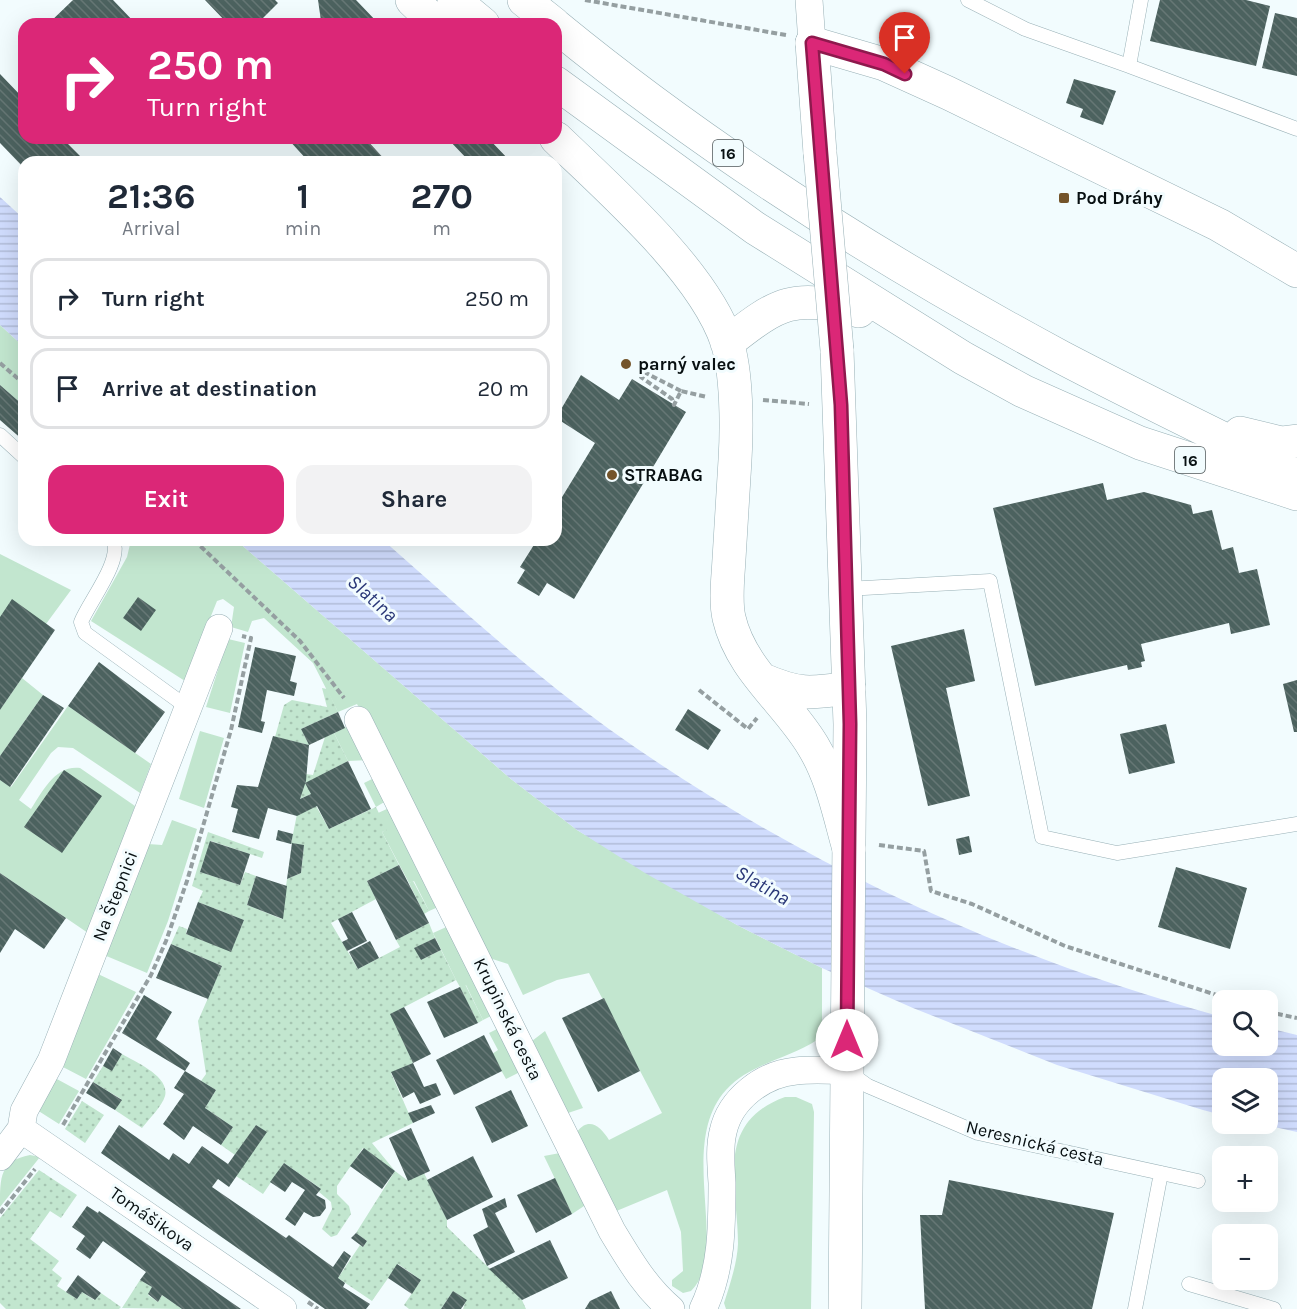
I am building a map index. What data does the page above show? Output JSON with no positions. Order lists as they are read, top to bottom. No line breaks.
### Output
{"streets":{"main road":["16"],"street":["Na Štepnici","Krupinská cesta","Tomášikova"],"lane":["Neresnická cesta"]},"crossings":[["Na Štepnici","Tomášikova"]],"water":["Slatina"],"places":{"transit":["Pod Dráhy"],"other":["parný valec","STRABAG"]},"page":{"turn":["250 m","Turn right"],"eta":["21:36","Arrival","1","min","270","m"],"list":[{"name":"Turn right","value":"250 m"},{"name":"Arrive at destination","value":"20 m"}],"buttons":["Exit","Share"],"map_buttons":["+","−"]}}
